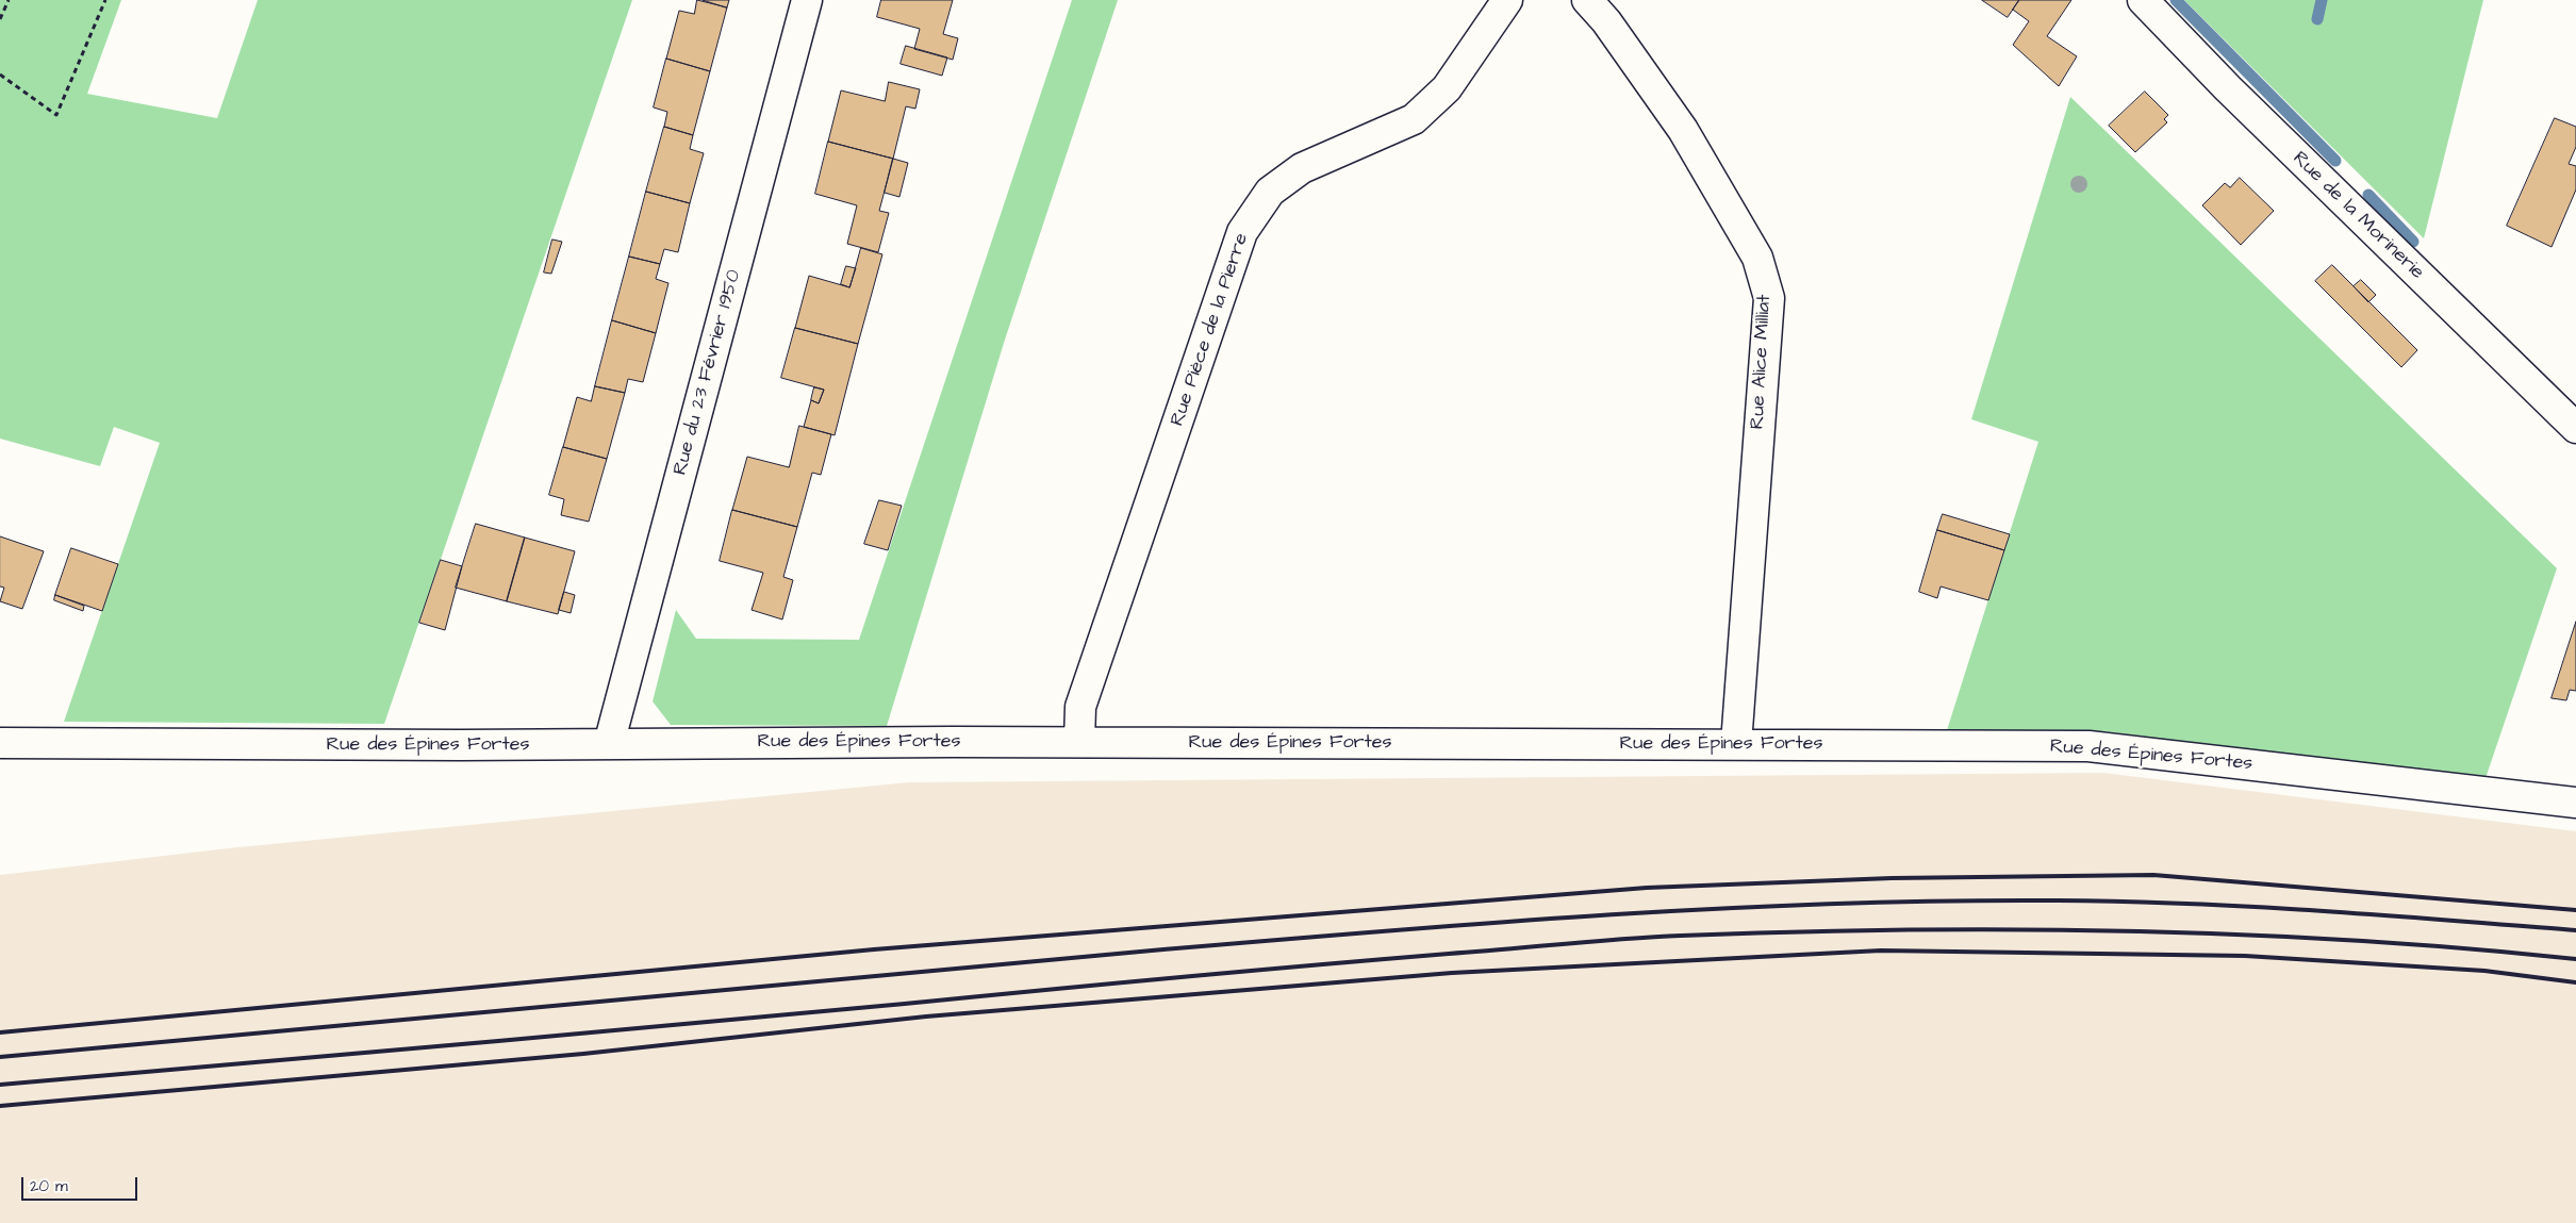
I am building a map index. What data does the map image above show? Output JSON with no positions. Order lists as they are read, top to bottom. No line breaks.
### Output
{"streets":{"street":["Rue de la Morinerie","Rue Pièce de la Pierre","Rue Alice Milliat","Rue du 23 Février 1950","Rue des Épines Fortes"]},"crossings":[["Rue Pièce de la Pierre","Rue des Épines Fortes"],["Rue Alice Milliat","Rue des Épines Fortes"],["Rue du 23 Février 1950","Rue des Épines Fortes"]],"scale_bar":"20 m"}
